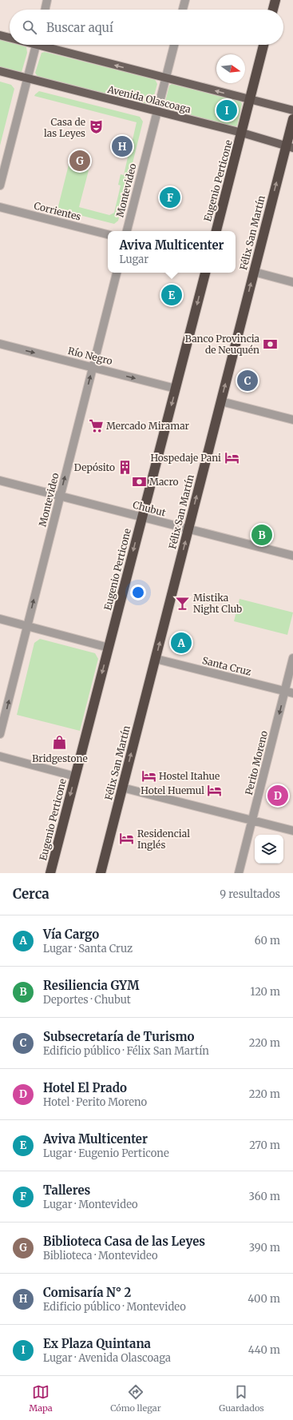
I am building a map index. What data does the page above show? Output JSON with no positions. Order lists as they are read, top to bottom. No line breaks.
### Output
{"streets":{"highway":["Eugenio Perticone","Félix San Martín"],"main road":["Avenida Olascoaga"],"street":["Montevideo","Corrientes","Río Negro","Chubut","Santa Cruz","Perito Moreno"]},"crossings":[["Avenida Olascoaga","Eugenio Perticone"],["Avenida Olascoaga","Montevideo"],["Avenida Olascoaga","Félix San Martín"],["Eugenio Perticone","Río Negro"],["Eugenio Perticone","Chubut"],["Montevideo","Río Negro"],["Montevideo","Chubut"],["Félix San Martín","Chubut"],["Félix San Martín","Santa Cruz"],["Santa Cruz","Perito Moreno"]],"one_way":["Eugenio Perticone","Montevideo","Félix San Martín","Río Negro","Perito Moreno"],"places":{"theatre":["Casa de las Leyes"],"bank":["Banco Provincia de Neuquén","Macro"],"supermarket":["Mercado Miramar"],"hotel":["Hospedaje Pani","Hostel Itahue","Hotel Huemul","Residencial Inglés"],"building":["Depósito"],"bar":["Mistika Night Club"],"shop":["Bridgestone"]},"north":"right","page":{"search":"Buscar aquí","pins":["I","H","G","F","E","C","B","A","D"],"popup":["Aviva Multicenter","Lugar"],"heading":["Cerca","9 resultados"],"list":[{"mark":"A","name":"Vía Cargo","note":"Lugar · Santa Cruz","value":"60 m"},{"mark":"B","name":"Resiliencia GYM","note":"Deportes · Chubut","value":"120 m"},{"mark":"C","name":"Subsecretaría de Turismo","note":"Edificio público · Félix San Martín","value":"220 m"},{"mark":"D","name":"Hotel El Prado","note":"Hotel · Perito Moreno","value":"220 m"},{"mark":"E","name":"Aviva Multicenter","note":"Lugar · Eugenio Perticone","value":"270 m"},{"mark":"F","name":"Talleres","note":"Lugar · Montevideo","value":"360 m"},{"mark":"G","name":"Biblioteca Casa de las Leyes","note":"Biblioteca · Montevideo","value":"390 m"},{"mark":"H","name":"Comisaría N° 2","note":"Edificio público · Montevideo","value":"400 m"},{"mark":"I","name":"Ex Plaza Quintana","note":"Lugar · Avenida Olascoaga","value":"440 m"}],"nav":["Mapa","Cómo llegar","Guardados"]}}
